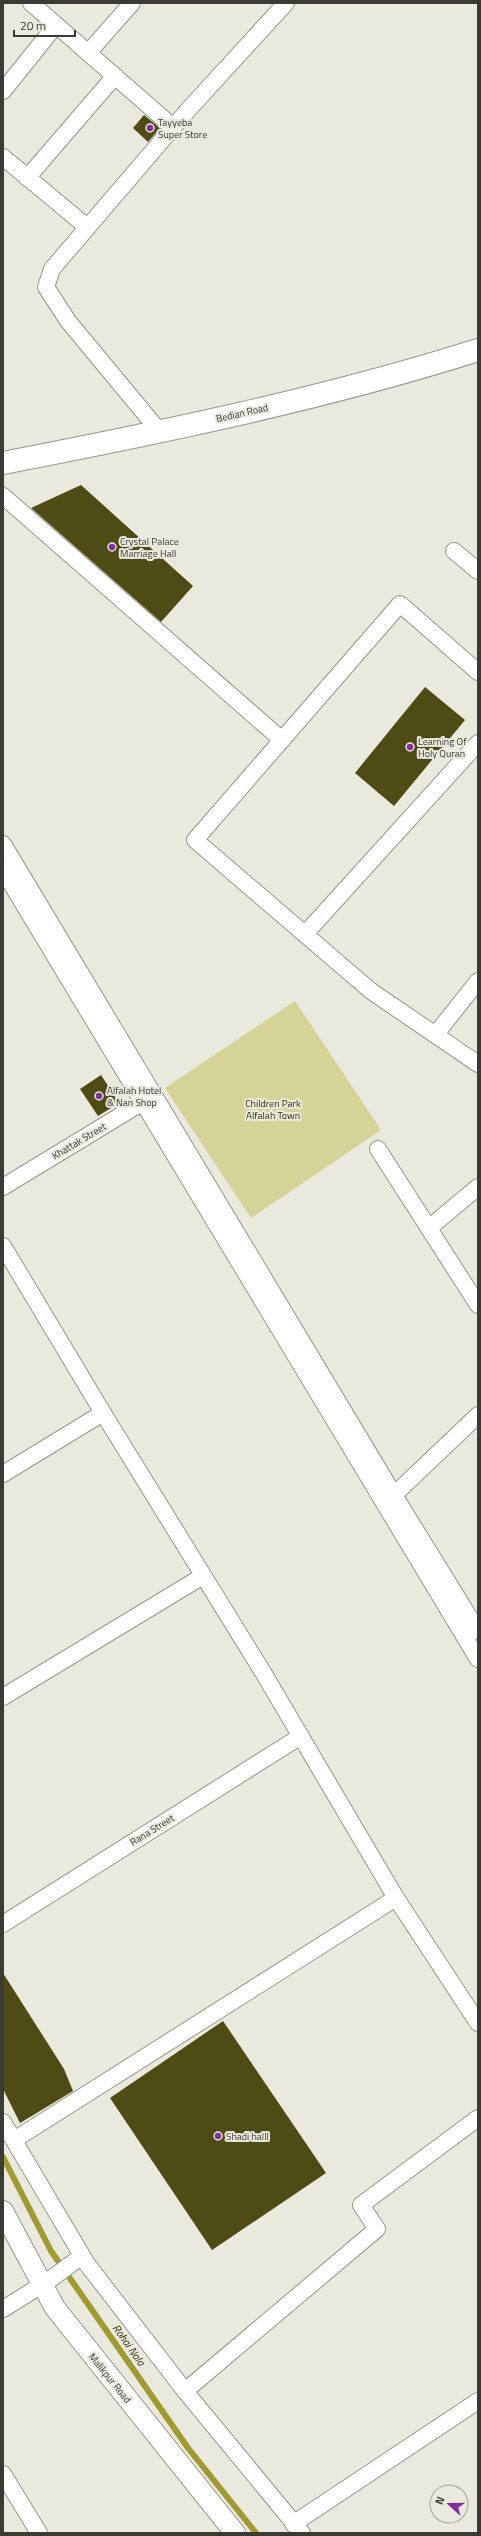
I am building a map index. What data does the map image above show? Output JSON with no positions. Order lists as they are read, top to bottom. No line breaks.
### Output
{"streets":{"main road":["Bedian Road"],"street":["Khattak Street","Rana Street","Malikpur Road"]},"water":["Rohai Nala"],"parks":["Children Park Alfalah Town"],"places":["Tayyeba Super Store","Crystal Palace Marriage Hall","Learning Of Holy Quran","Alfalah Hotel & Nan Shop","Shadi halll"],"scale_bar":"20 m","north":"left"}
